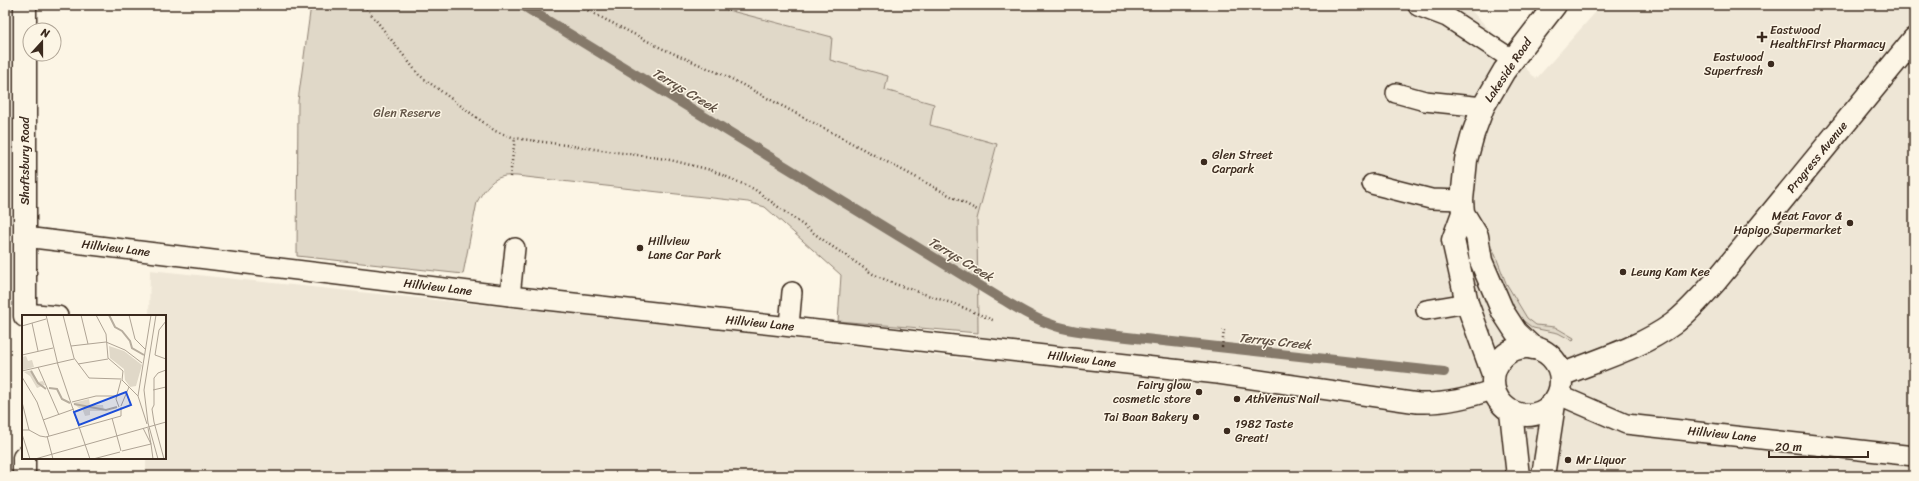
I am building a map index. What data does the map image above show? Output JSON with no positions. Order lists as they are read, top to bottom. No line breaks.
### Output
{"streets":{"street":["Lakeside Road","Progress Avenue","Shaftsbury Road"],"lane":["Hillview Lane"]},"crossings":[["Lakeside Road","Progress Avenue"],["Lakeside Road","Hillview Lane"],["Progress Avenue","Hillview Lane"],["Shaftsbury Road","Hillview Lane"]],"water":["Terrys Creek"],"parks":["Glen Reserve"],"places":{"health":["Eastwood HealthFirst Pharmacy"],"other":["Eastwood Superfresh","Glen Street Carpark","Meat Favor & Hapigo Supermarket","Hillview Lane Car Park","Leung Kam Kee","Fairy glow cosmetic store","AthVenus Nail","Tai Baan Bakery","1982 Taste Great!","Mr Liquor"]},"scale_bar":"20 m","north":"top"}
